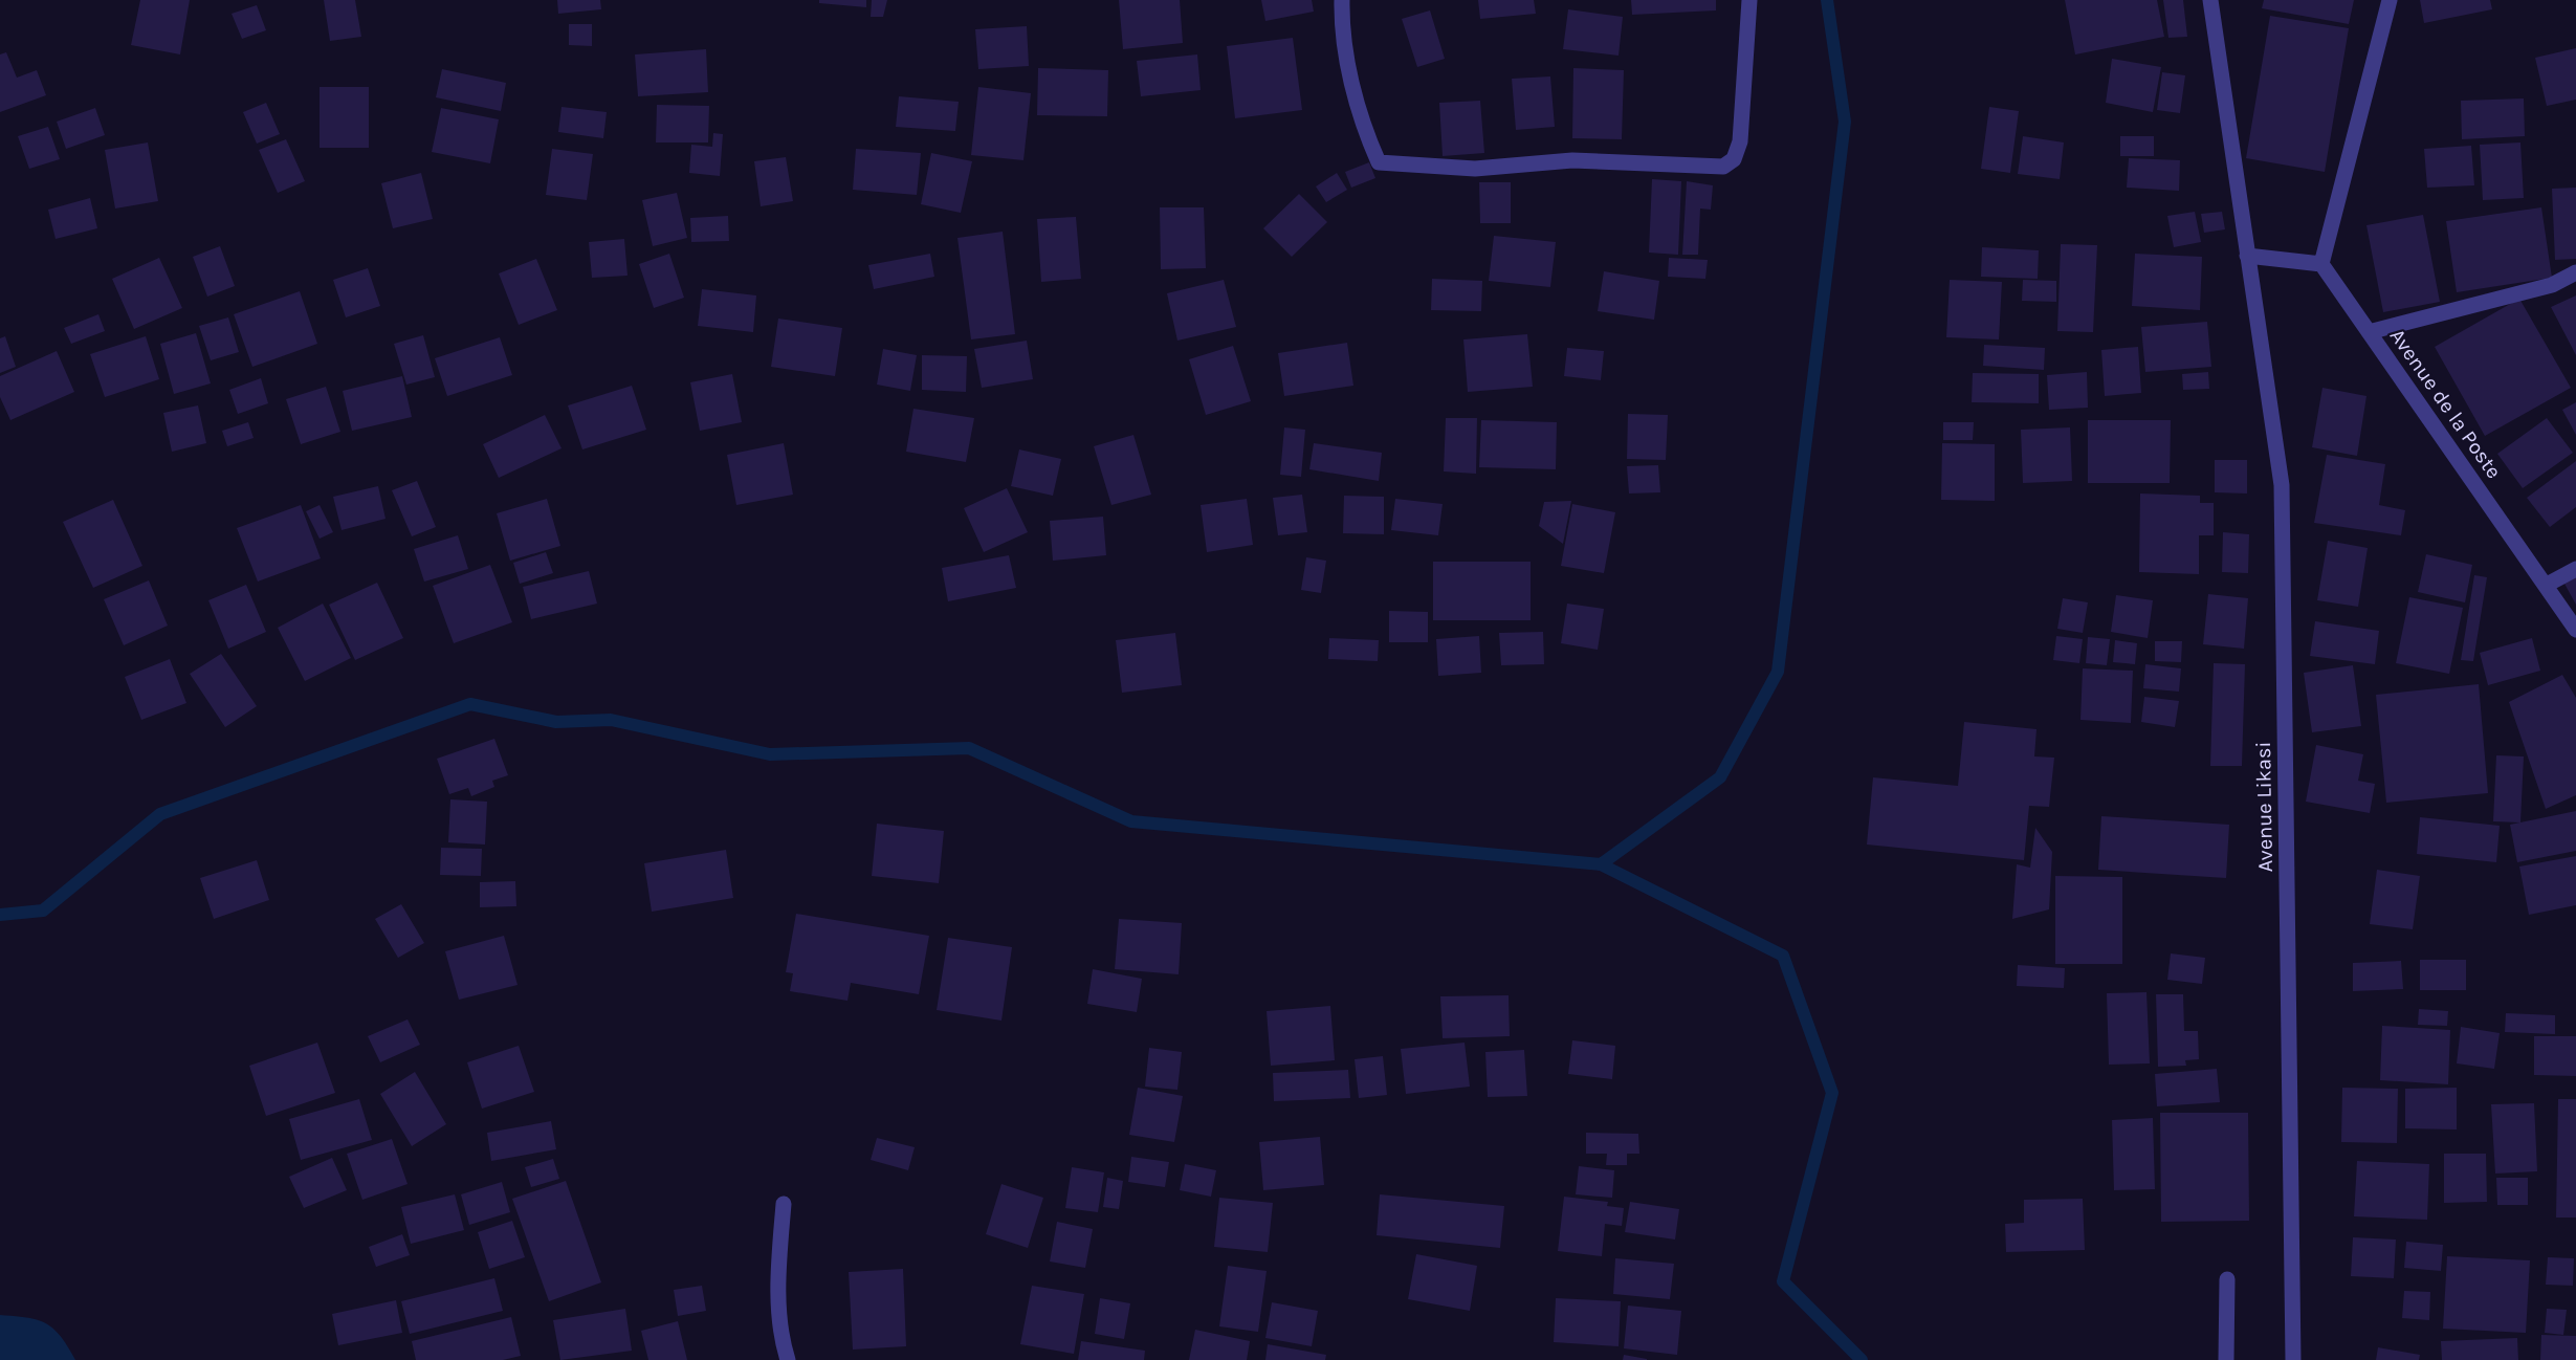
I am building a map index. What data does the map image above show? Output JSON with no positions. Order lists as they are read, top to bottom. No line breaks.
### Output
{"streets":{"street":["Avenue de la Poste","Avenue Likasi"]}}
